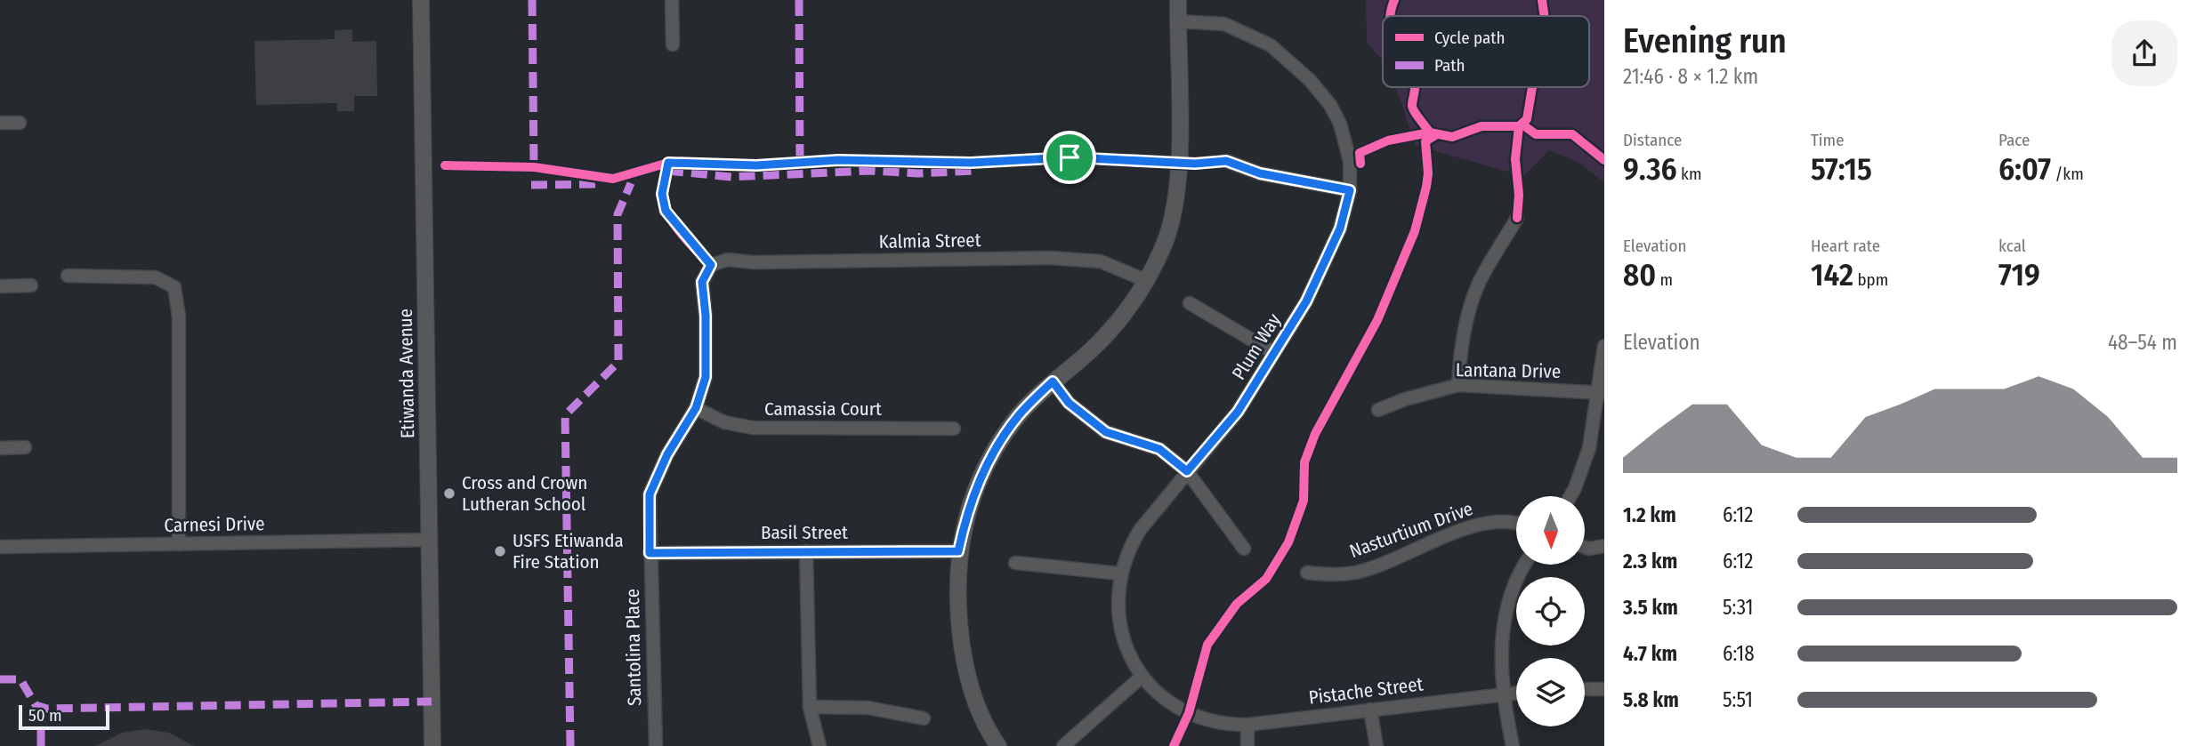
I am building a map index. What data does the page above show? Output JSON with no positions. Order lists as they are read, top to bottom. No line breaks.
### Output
{"streets":{"street":["Kalmia Street","Plum Way","Lantana Drive","Etiwanda Avenue","Camassia Court","Carnesi Drive","Nasturtium Drive","Basil Street","Santolina Place","Pistache Street"]},"crossings":[["Kalmia Street","Santolina Place"],["Plum Way","Pistache Street"],["Etiwanda Avenue","Carnesi Drive"],["Camassia Court","Santolina Place"],["Basil Street","Santolina Place"]],"places":["Cross and Crown Lutheran School","USFS Etiwanda Fire Station"],"legend":["Cycle path","Path"],"scale_bar":"50 m","north":"bottom","page":{"heading":["Evening run","21:46 · 8 × 1.2 km"],"stats":[["Distance","9.36 km"],["Time","57:15"],["Pace","6:07 /km"],["Elevation","80 m"],["Heart rate","142 bpm"],["kcal","719"]],"chart":["Elevation","48–54 m"],"list":[{"name":"1.2 km","note":"6:12"},{"name":"2.3 km","note":"6:12"},{"name":"3.5 km","note":"5:31"},{"name":"4.7 km","note":"6:18"},{"name":"5.8 km","note":"5:51"}],"scale":"50 m"}}
